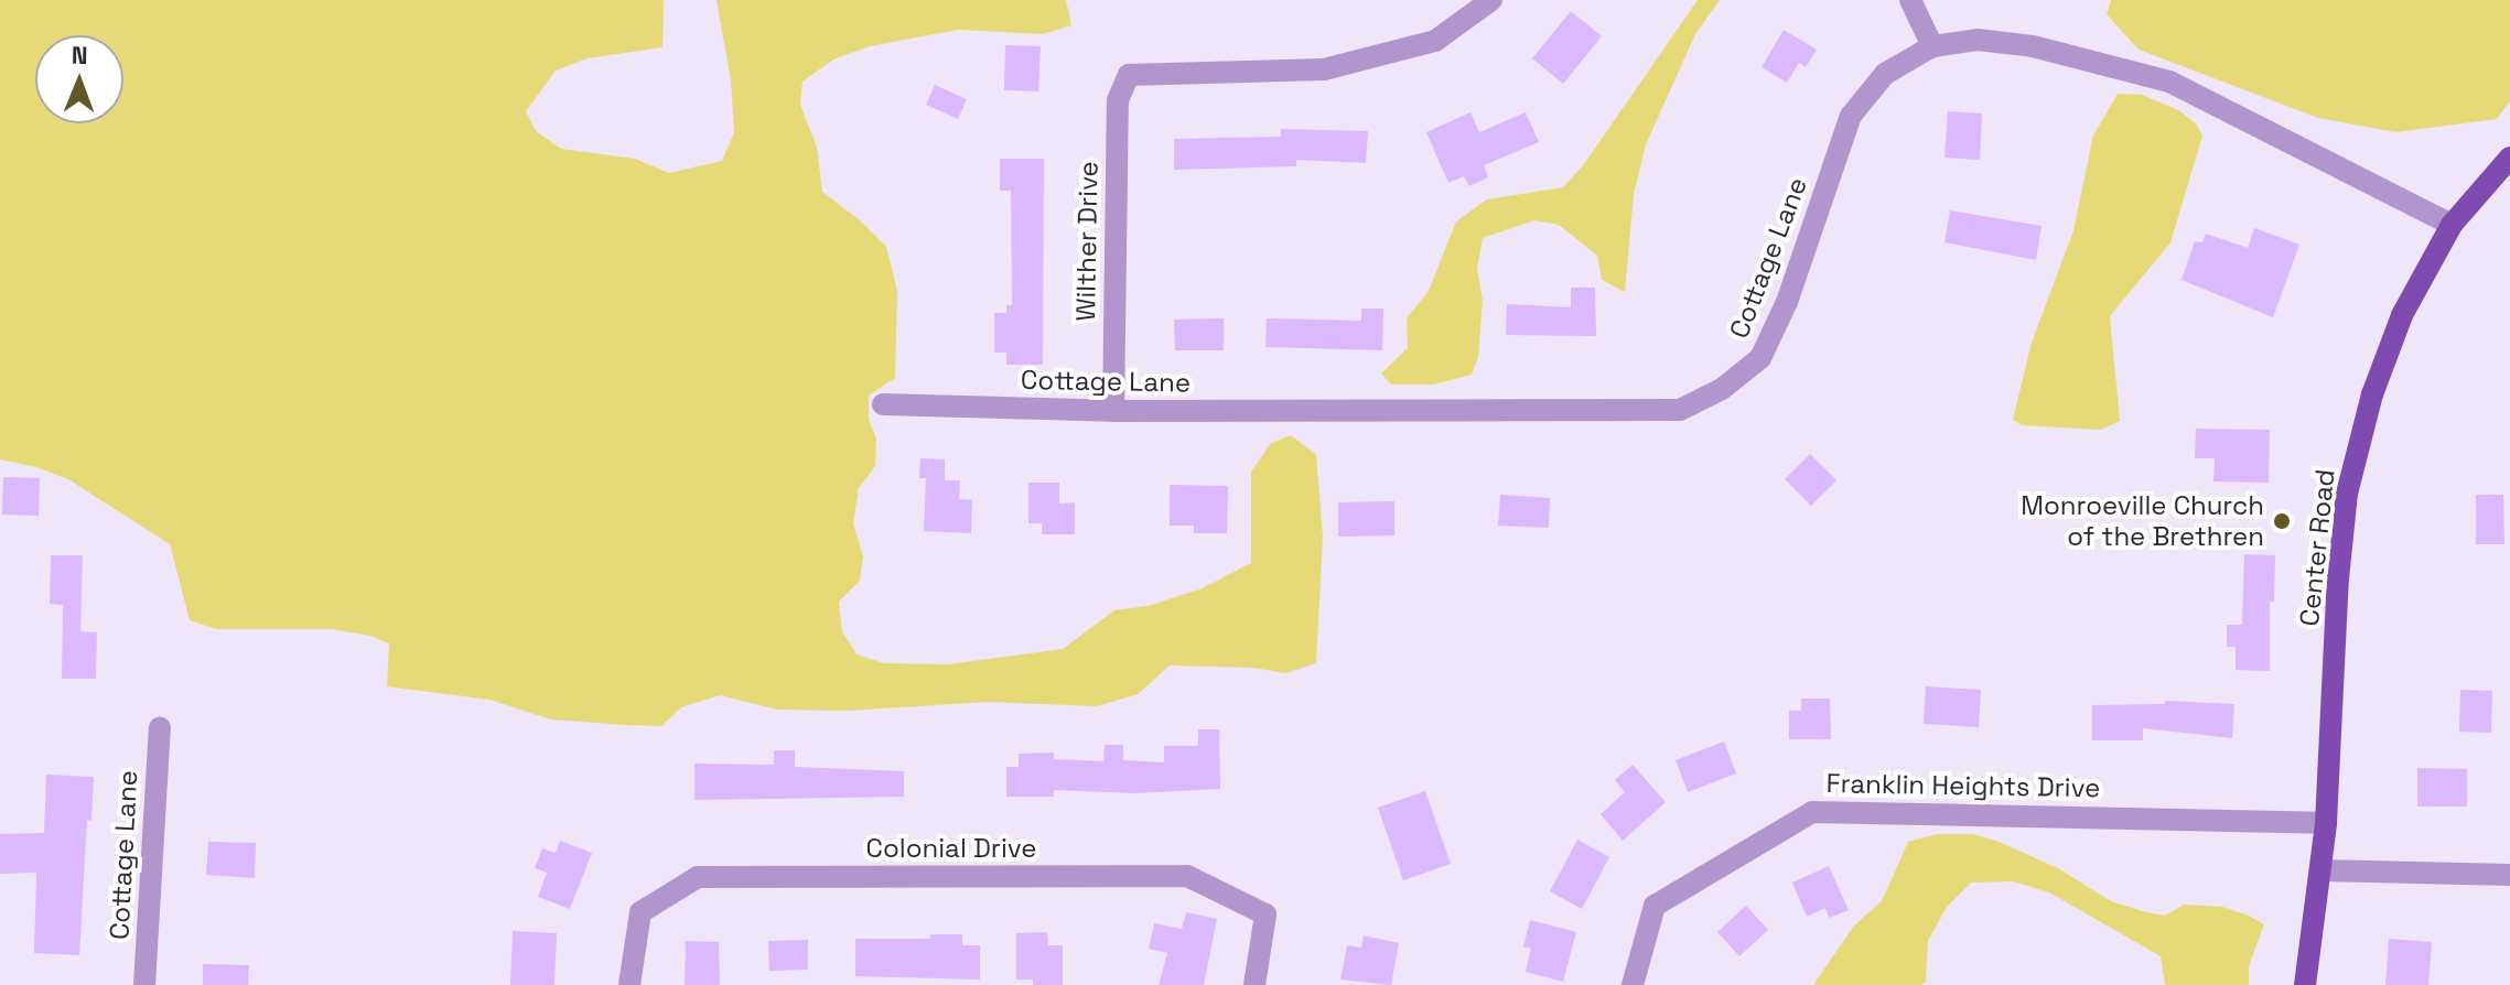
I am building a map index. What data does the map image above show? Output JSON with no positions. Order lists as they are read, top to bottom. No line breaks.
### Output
{"streets":{"main road":["Center Road"],"street":["Wilther Drive","Cottage Lane","Franklin Heights Drive","Colonial Drive"]},"crossings":[["Wilther Drive","Cottage Lane"],["Cottage Lane","Center Road"],["Center Road","Franklin Heights Drive"]],"places":["Monroeville Church of the Brethren"],"north":"top"}
